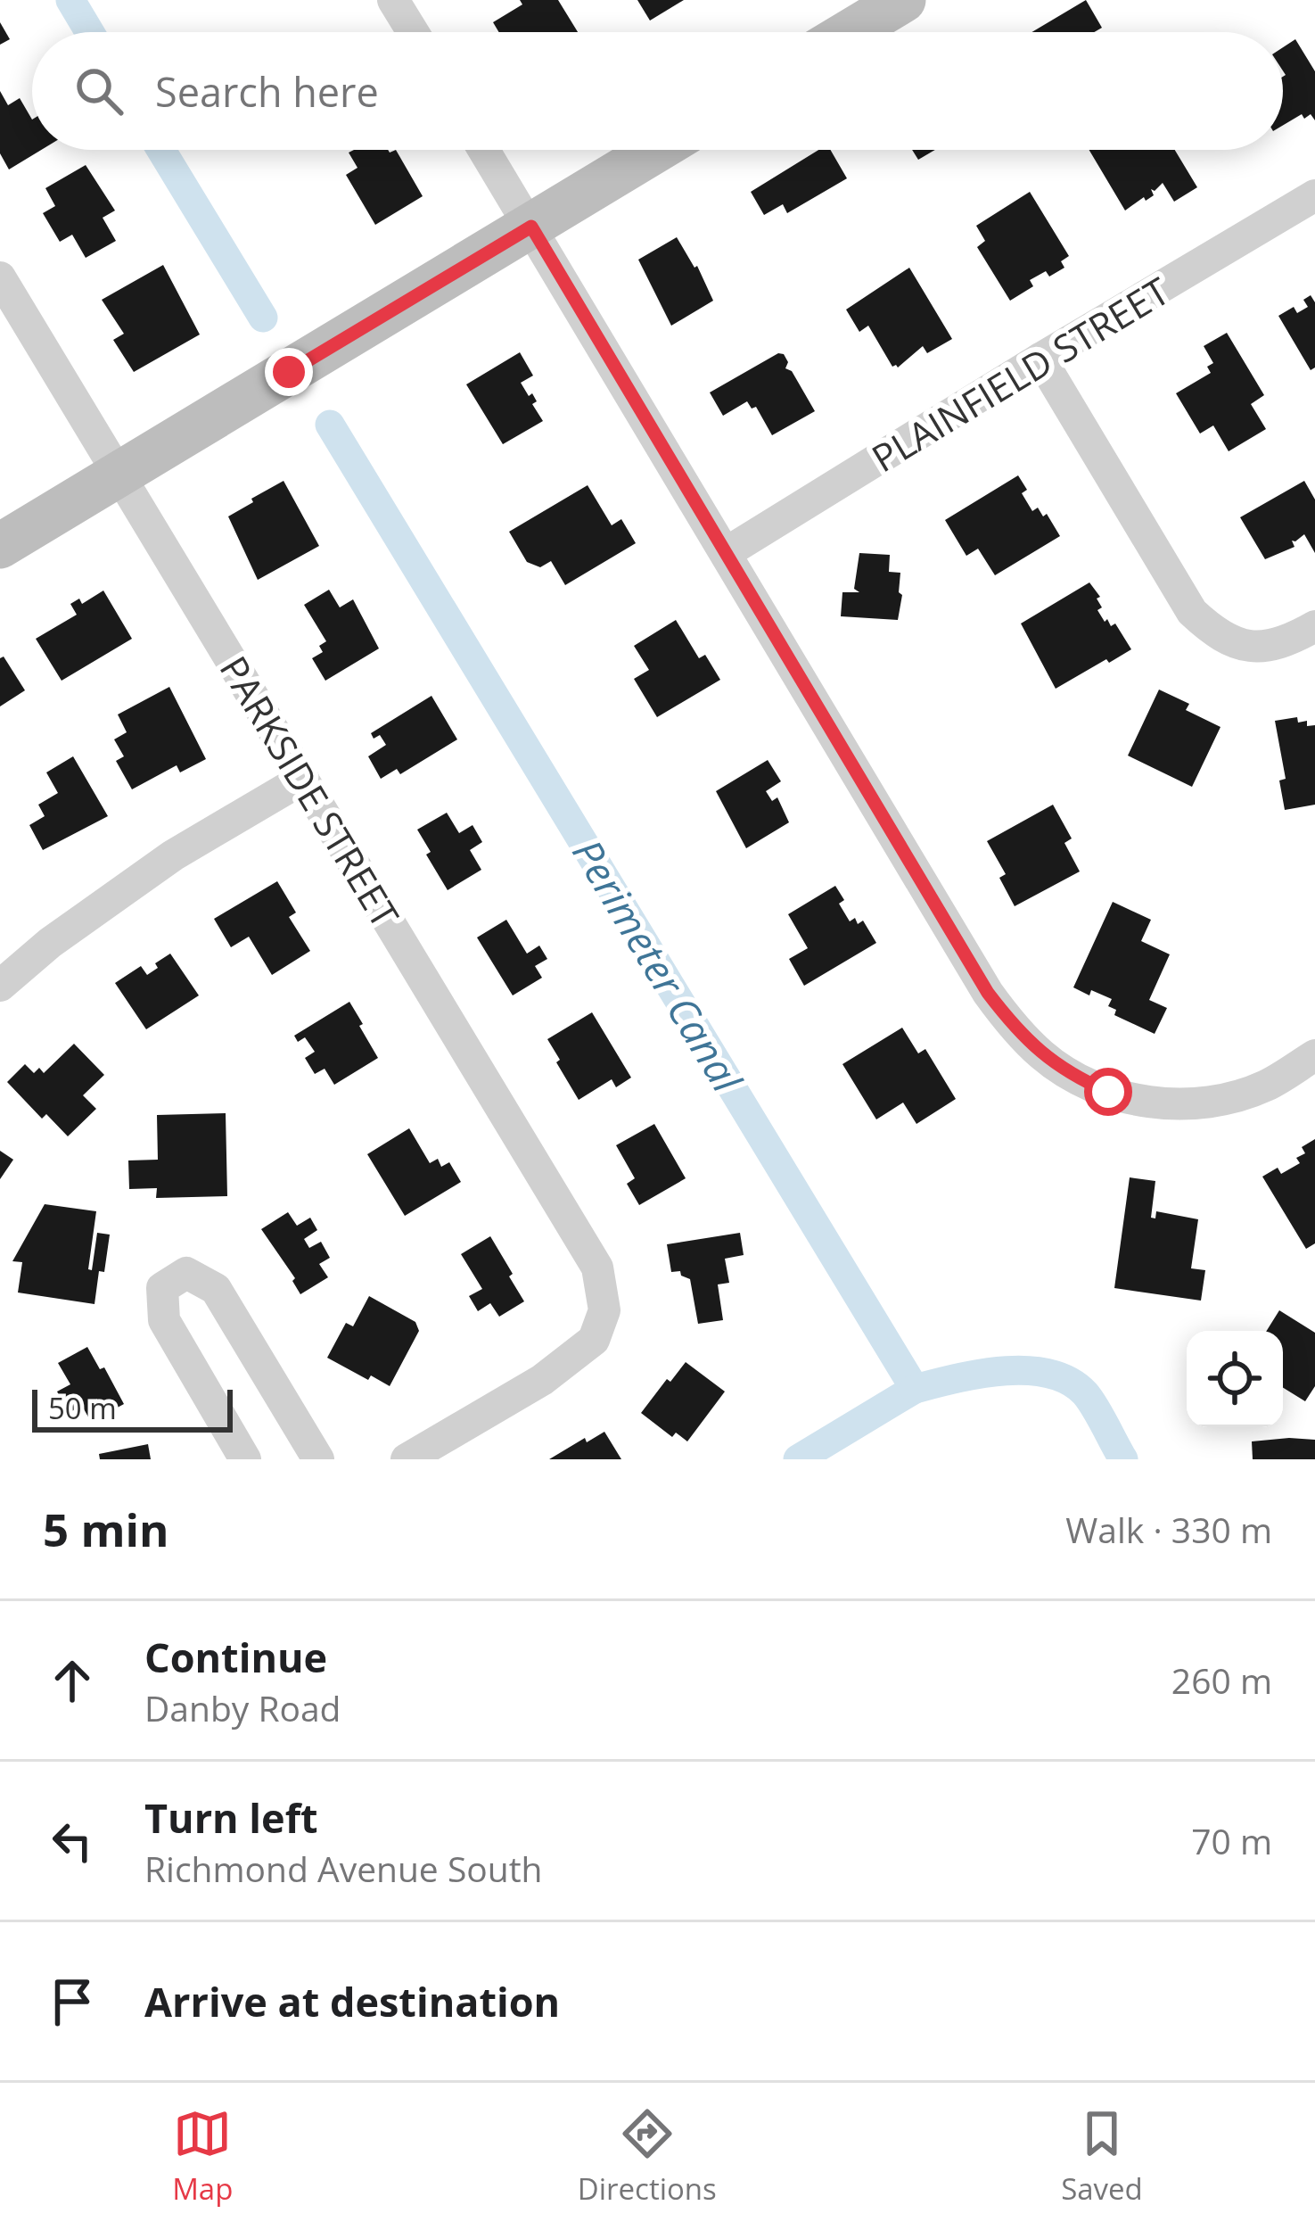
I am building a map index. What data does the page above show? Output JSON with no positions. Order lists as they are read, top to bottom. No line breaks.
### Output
{"streets":{"street":["PLAINFIELD STREET","PARKSIDE STREET"]},"water":["Perimeter Canal"],"scale_bar":"50 m","page":{"search":"Search here","scale":"50 m","heading":["5 min","Walk · 330 m"],"list":[["Continue","Danby Road","260 m"],["Turn left","Richmond Avenue South","70 m"],"Arrive at destination"],"nav":["Map","Directions","Saved"]}}
